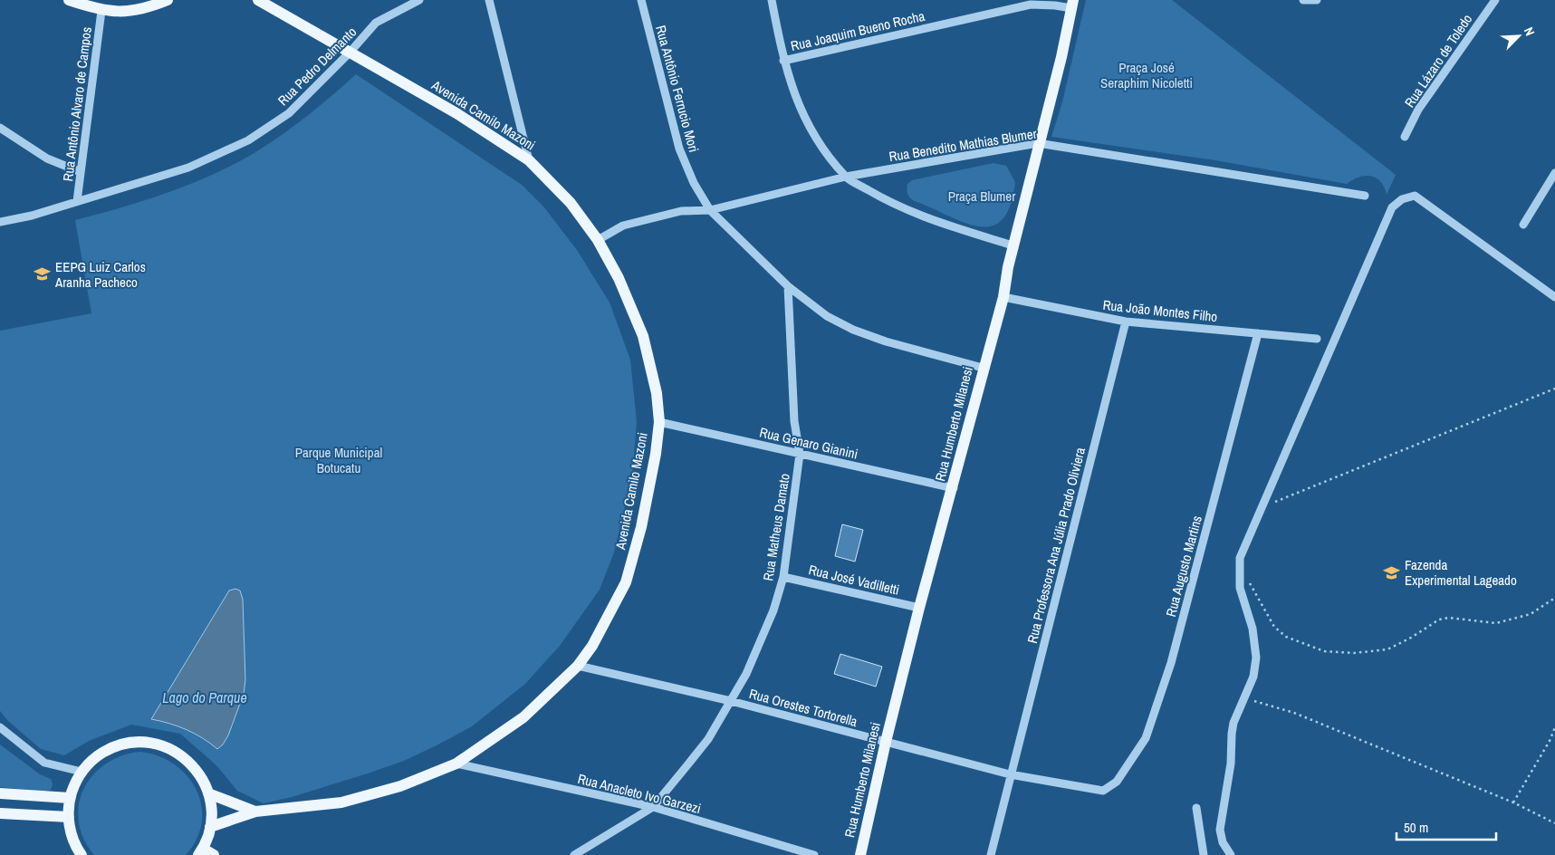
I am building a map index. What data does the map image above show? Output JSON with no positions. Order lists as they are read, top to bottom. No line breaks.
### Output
{"streets":{"main road":["Avenida Camilo Mazoni","Rua Humberto Milanesi"],"street":["Rua Joaquim Bueno Rocha","Rua Lázaro de Toledo","Rua Pedro Delmanto","Rua Antônio Ferrucio Mori","Rua Antônio Alvaro de Campos","Rua Benedito Mathias Blumer","Rua João Montes Filho","Rua Genaro Gianini","Rua Matheus Damato","Rua Professora Ana Júlia Prado Oliviera","Rua Augusto Martins","Rua José Vadilletti","Rua Orestes Tortorella","Rua Anacleto Ivo Garzezi"]},"crossings":[["Rua Joaquim Bueno Rocha","Rua Humberto Milanesi"],["Rua Pedro Delmanto","Rua Antônio Alvaro de Campos"],["Rua Pedro Delmanto","Avenida Camilo Mazoni"],["Rua Antônio Ferrucio Mori","Rua Benedito Mathias Blumer"],["Rua Antônio Ferrucio Mori","Rua Humberto Milanesi"],["Rua Antônio Ferrucio Mori","Rua Matheus Damato"],["Avenida Camilo Mazoni","Rua Benedito Mathias Blumer"],["Avenida Camilo Mazoni","Rua Genaro Gianini"],["Avenida Camilo Mazoni","Rua Orestes Tortorella"],["Avenida Camilo Mazoni","Rua Anacleto Ivo Garzezi"],["Rua Benedito Mathias Blumer","Rua Humberto Milanesi"],["Rua João Montes Filho","Rua Humberto Milanesi"],["Rua João Montes Filho","Rua Professora Ana Júlia Prado Oliviera"],["Rua João Montes Filho","Rua Augusto Martins"],["Rua Humberto Milanesi","Rua Genaro Gianini"],["Rua Humberto Milanesi","Rua José Vadilletti"],["Rua Humberto Milanesi","Rua Orestes Tortorella"],["Rua Genaro Gianini","Rua Matheus Damato"],["Rua Matheus Damato","Rua José Vadilletti"],["Rua Matheus Damato","Rua Orestes Tortorella"],["Rua Matheus Damato","Rua Anacleto Ivo Garzezi"],["Rua Professora Ana Júlia Prado Oliviera","Rua Orestes Tortorella"],["Rua Augusto Martins","Rua Orestes Tortorella"]],"water":["Lago do Parque"],"parks":["Praça José Seraphim Nicoletti","Praça Blumer","Parque Municipal Botucatu"],"places":{"school or university":["EEPG Luiz Carlos Aranha Pacheco","Fazenda Experimental Lageado"]},"scale_bar":"50 m","north":"top right"}
